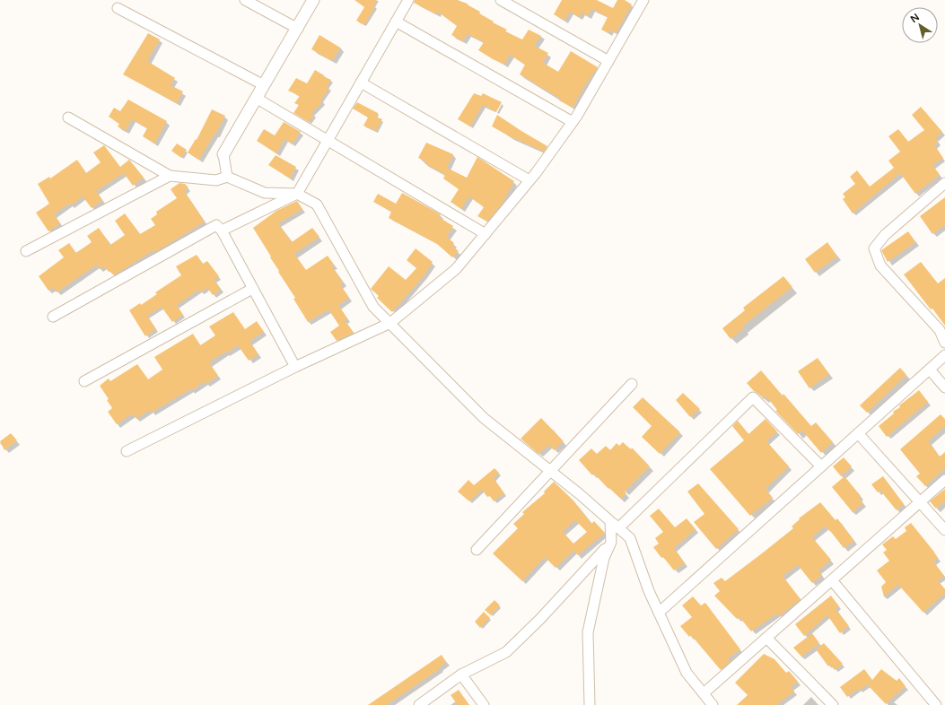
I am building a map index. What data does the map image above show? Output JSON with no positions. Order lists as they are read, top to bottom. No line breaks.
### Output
{"north":"top left"}
